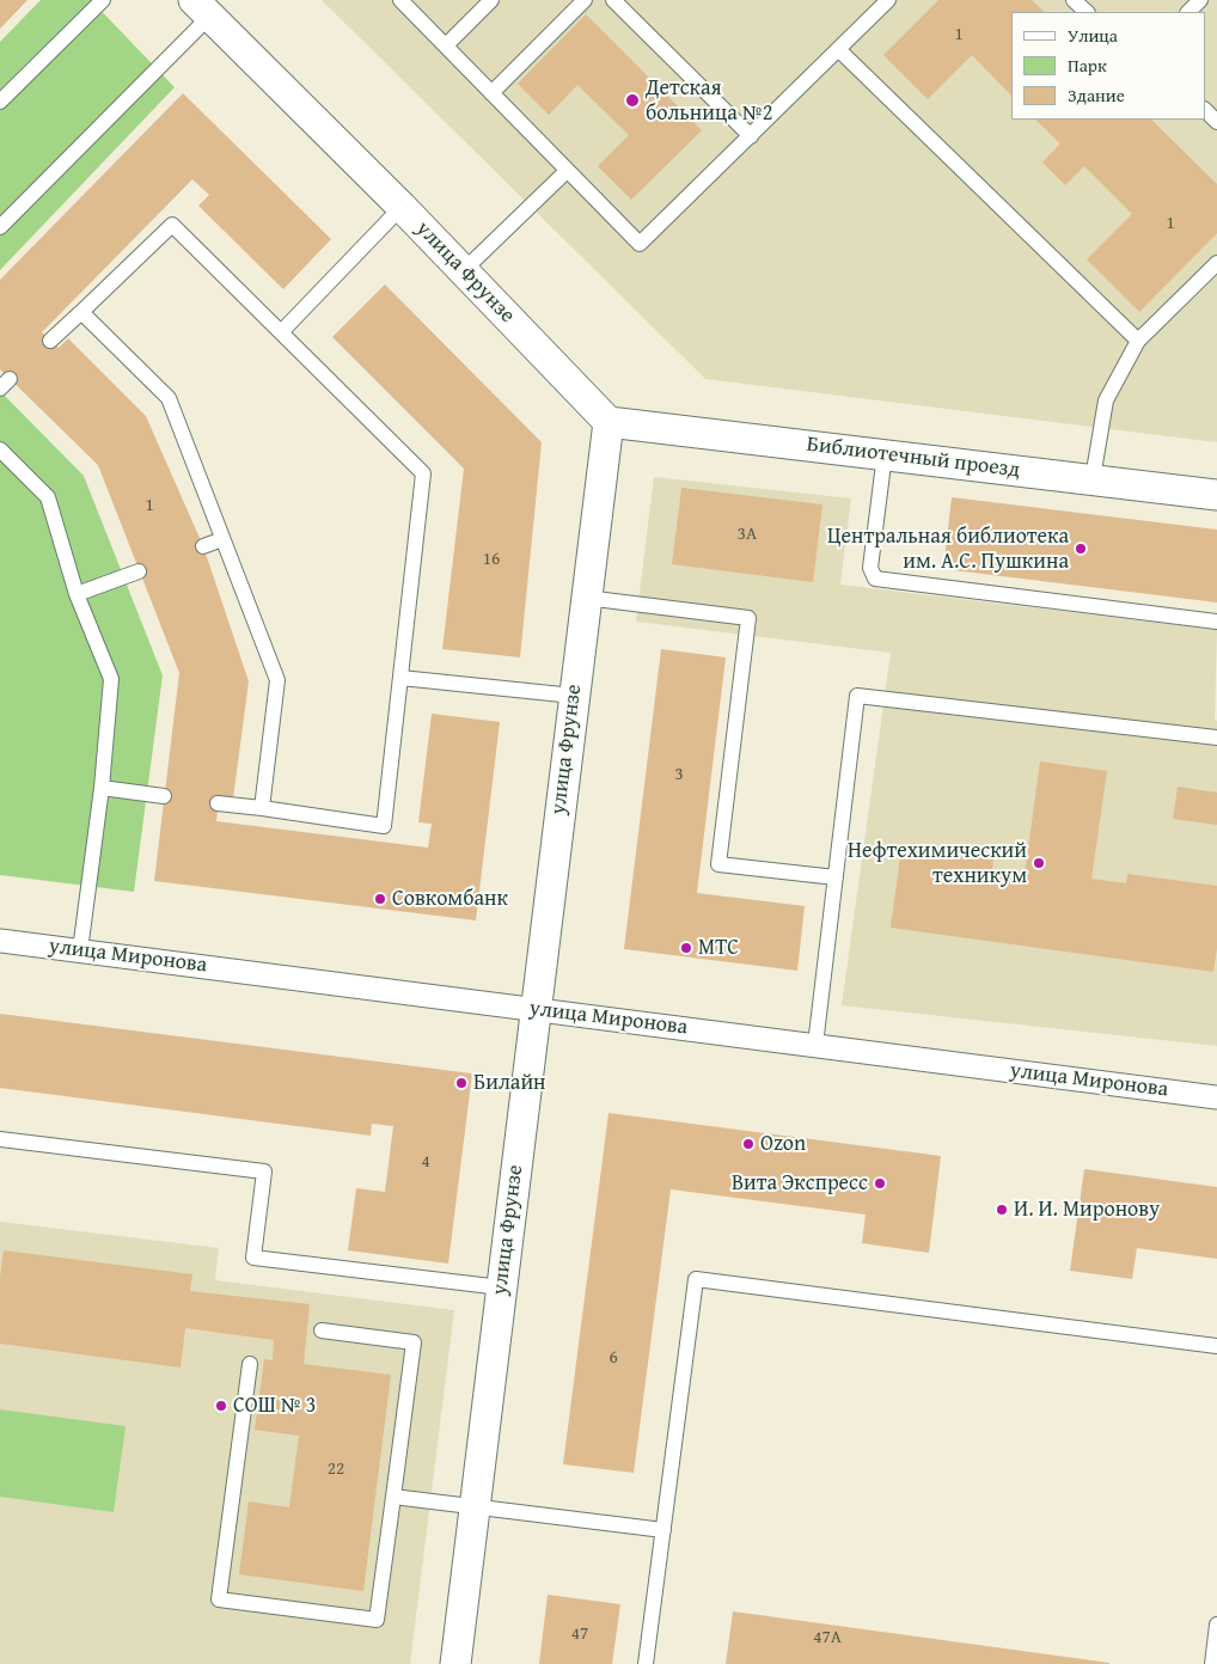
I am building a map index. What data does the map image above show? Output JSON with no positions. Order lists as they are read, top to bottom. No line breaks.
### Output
{"streets":{"street":["улица Фрунзе","Библиотечный проезд","улица Миронова"]},"crossings":[["улица Фрунзе","Библиотечный проезд"],["улица Фрунзе","улица Миронова"]],"places":["Детская больница №2","Центральная библиотека им. А.С. Пушкина","Нефтехимический техникум","Совкомбанк","МТС","Билайн","Ozon","Вита Экспресс","И. И. Миронову","СОШ № 3"],"house_numbers":["1","1","1","3А","16","3","4","6","22","47","47А"],"legend":["Улица","Парк","Здание"]}
